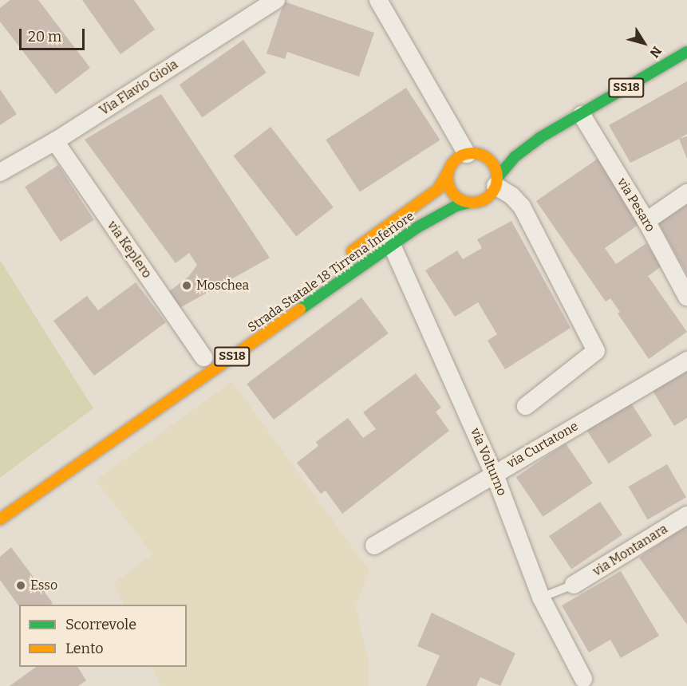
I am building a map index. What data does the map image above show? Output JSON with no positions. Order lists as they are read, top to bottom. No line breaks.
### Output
{"streets":{"main road":["SS18","Strada Statale 18 Tirrena Inferiore"],"street":["Via Flavio Gioia","via Pesaro","via Keplero","via Curtatone","via Volturno","via Montanara"]},"crossings":[["Via Flavio Gioia","via Keplero"],["via Pesaro","Strada Statale 18 Tirrena Inferiore"],["Strada Statale 18 Tirrena Inferiore","via Volturno"],["via Curtatone","via Volturno"]],"places":["Moschea","Esso"],"legend":["Scorrevole","Lento"],"scale_bar":"20 m","north":"bottom right"}
